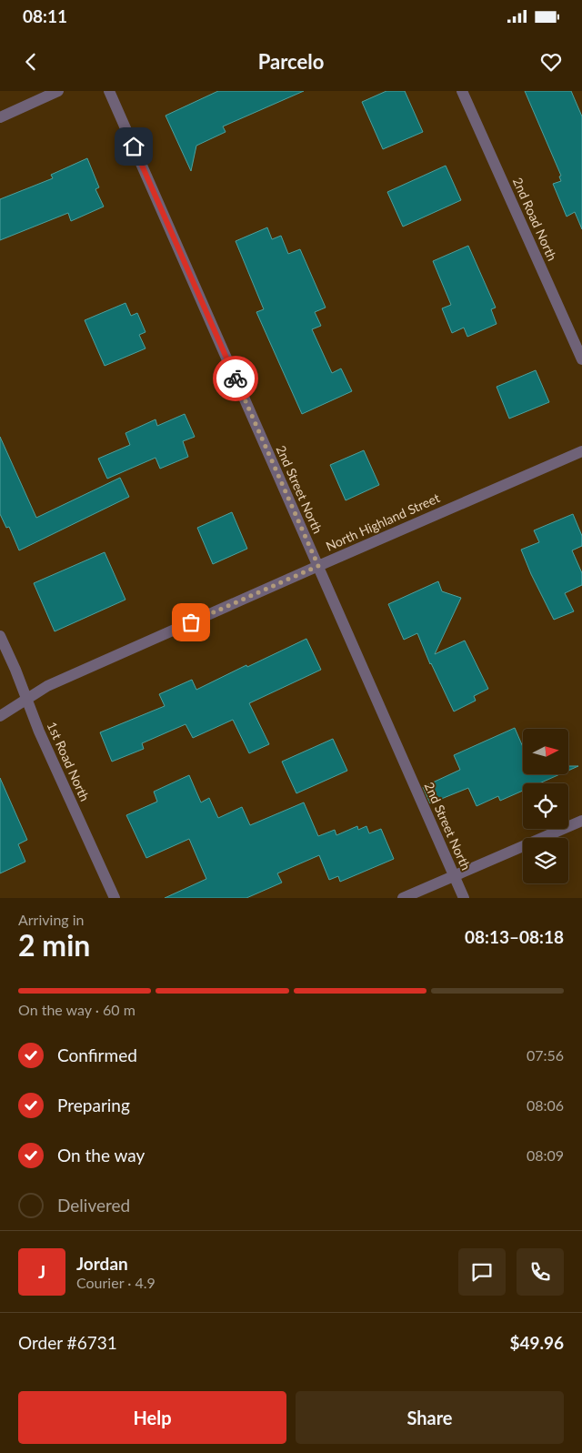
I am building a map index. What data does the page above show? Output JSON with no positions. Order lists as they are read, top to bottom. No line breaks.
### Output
{"streets":{"street":["2nd Road North","2nd Street North","North Highland Street","1st Road North"]},"crossings":[["2nd Street North","North Highland Street"],["North Highland Street","1st Road North"]],"north":"right","page":{"status":"08:11","header":"Parcelo","heading":["2 min","Arriving in","08:13–08:18"],"panel":["Jordan","Courier · 4.9","Order #6731","$49.96"],"bar":"On the way · 60 m","list":[["Confirmed","07:56"],["Preparing","08:06"],["On the way","08:09"],"Delivered"],"round":"J","buttons":["Help","Share"]}}
